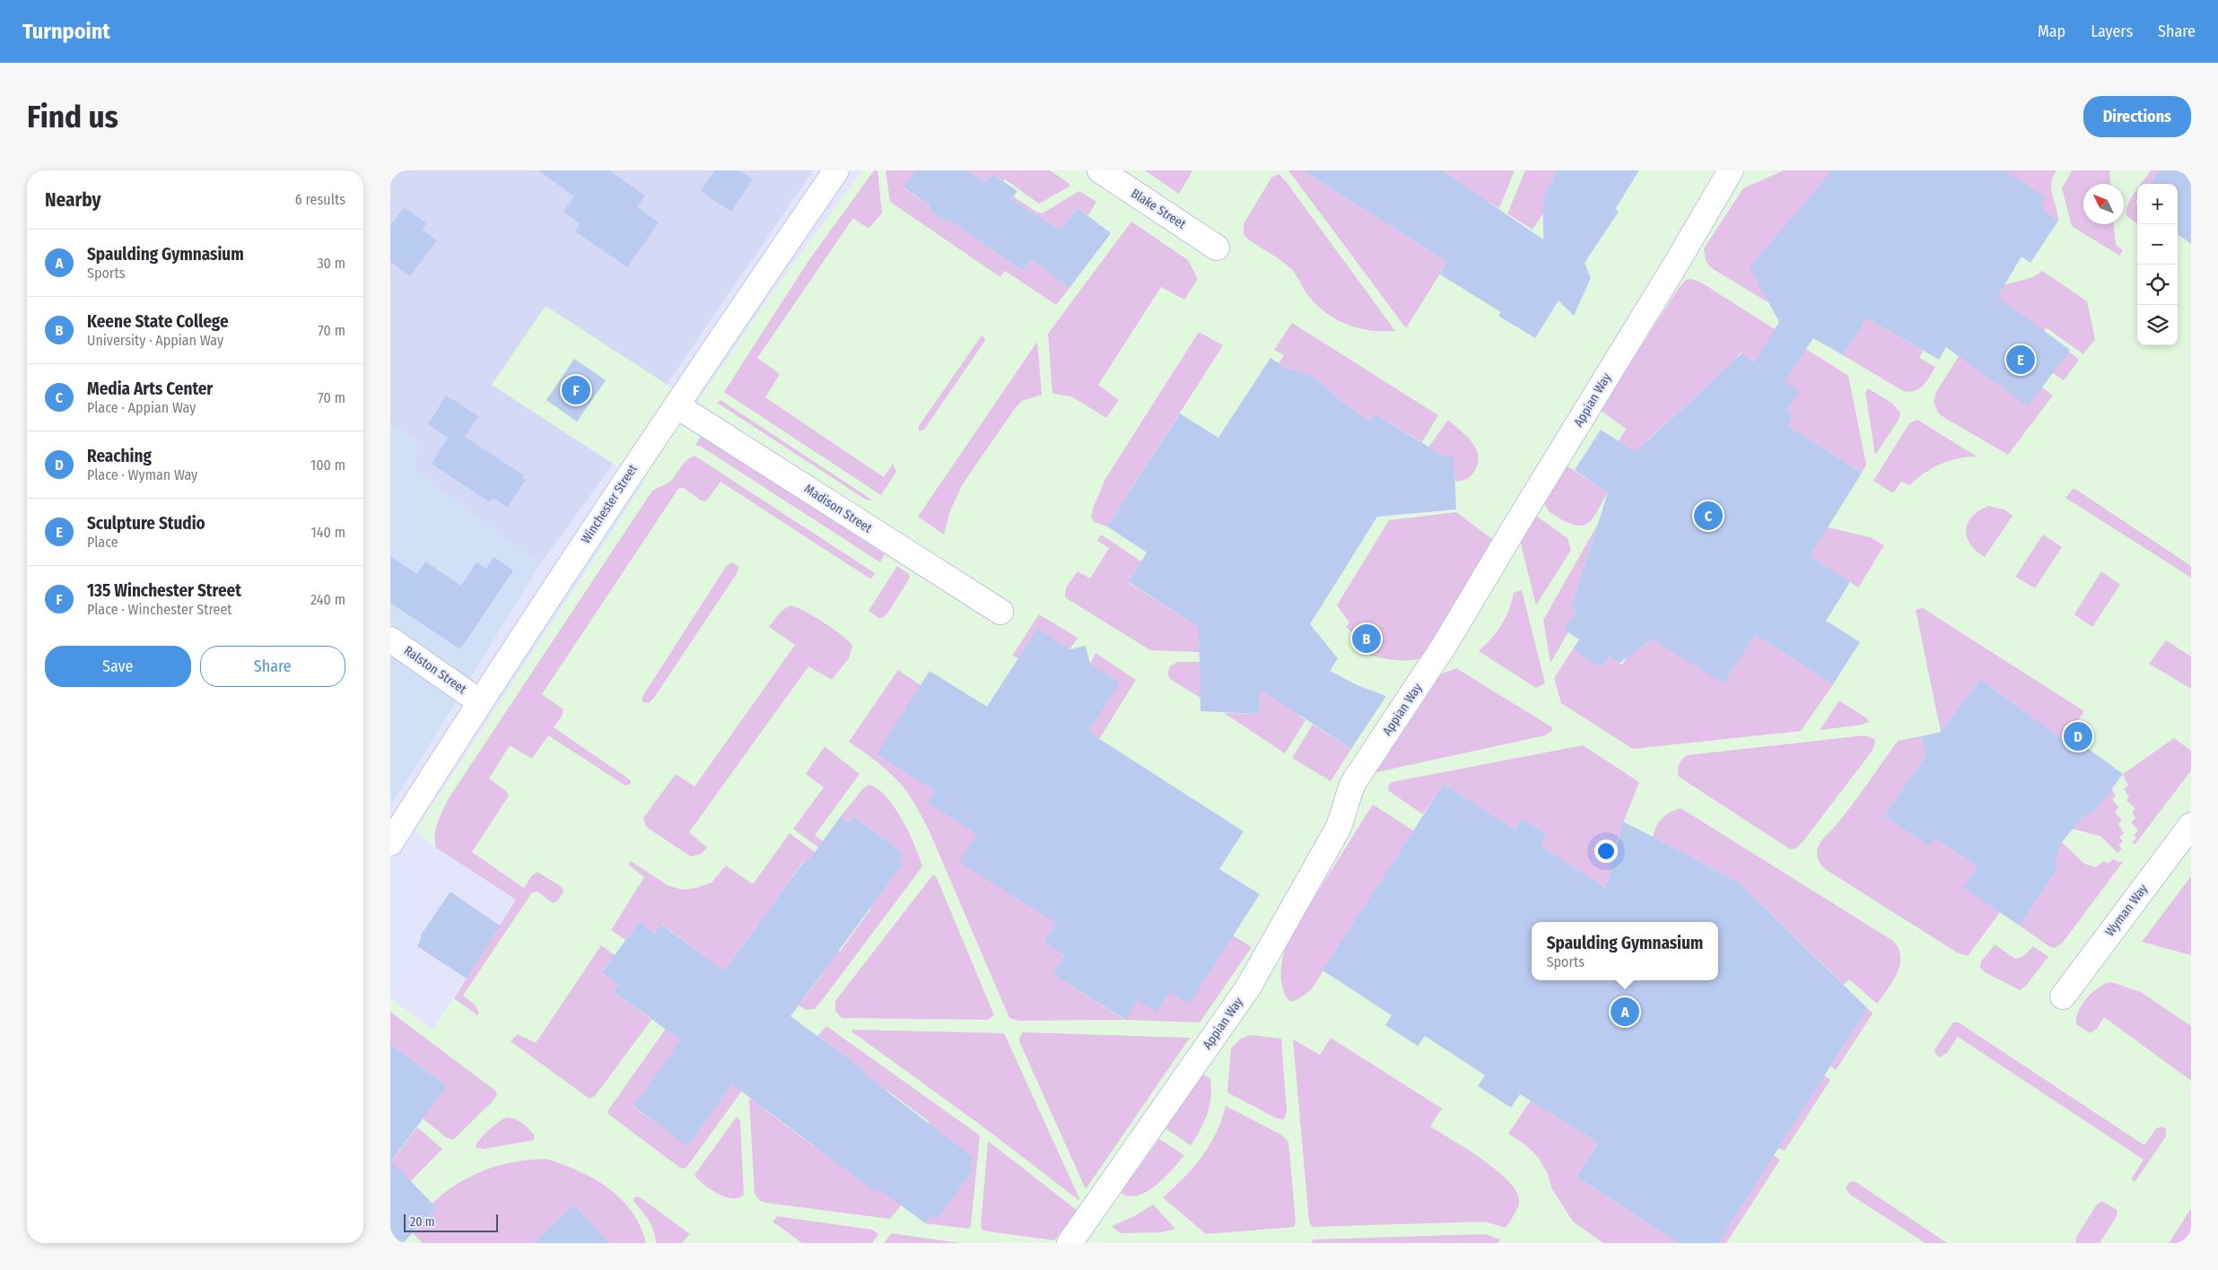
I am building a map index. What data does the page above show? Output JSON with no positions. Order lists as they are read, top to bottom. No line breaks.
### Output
{"streets":{"street":["Blake Street","Appian Way","Winchester Street","Madison Street","Ralston Street","Wyman Way"]},"crossings":[["Winchester Street","Madison Street"],["Winchester Street","Ralston Street"]],"scale_bar":"20 m","north":"top left","page":{"header":"Turnpoint","nav":["Map","Layers","Share"],"buttons":["Directions",["Save","Share"]],"title":"Find us","heading":["Nearby","6 results"],"map_buttons":["+","−"],"list":[{"mark":"A","name":"Spaulding Gymnasium","note":"Sports","value":"30 m"},{"mark":"B","name":"Keene State College","note":"University · Appian Way","value":"70 m"},{"mark":"C","name":"Media Arts Center","note":"Place · Appian Way","value":"70 m"},{"mark":"D","name":"Reaching","note":"Place · Wyman Way","value":"100 m"},{"mark":"E","name":"Sculpture Studio","note":"Place","value":"140 m"},{"mark":"F","name":"135 Winchester Street","note":"Place · Winchester Street","value":"240 m"}],"pins":["E","F","C","B","D","A"],"popup":["Spaulding Gymnasium","Sports"],"scale":"20 m"}}
